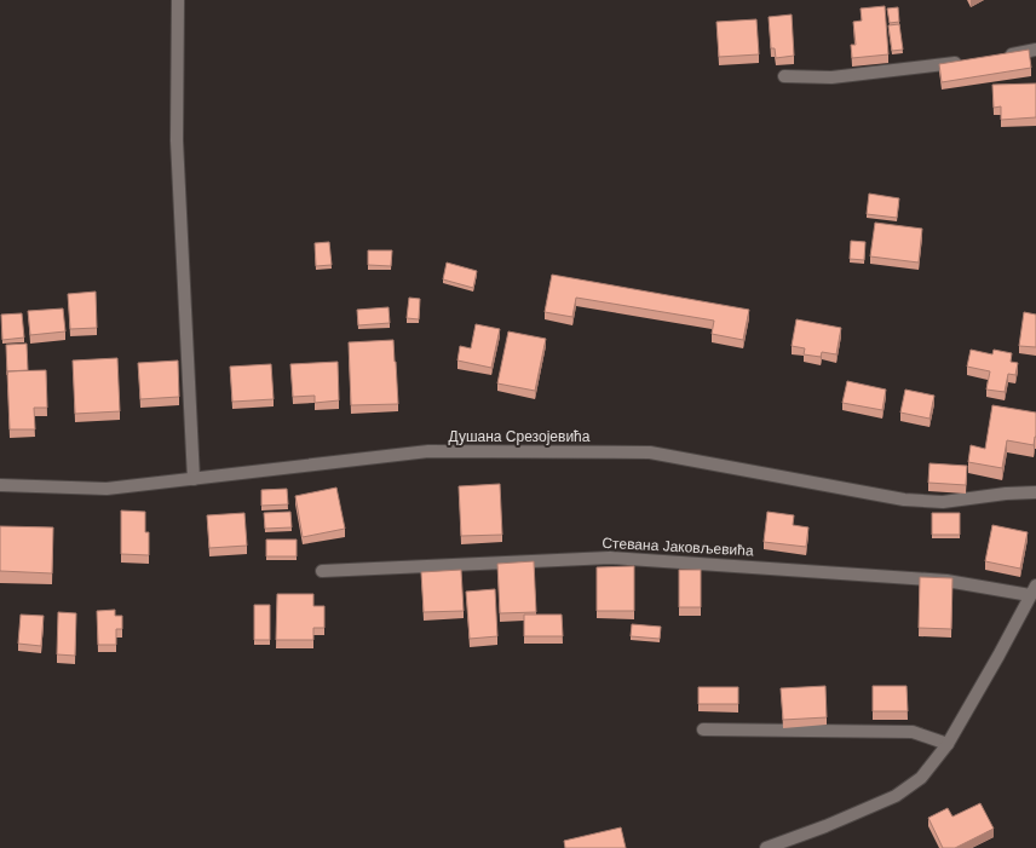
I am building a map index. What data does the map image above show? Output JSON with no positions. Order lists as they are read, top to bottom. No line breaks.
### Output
{"streets":{"street":["Душана Срезојевића","Стевана Јаковљевића"]}}
